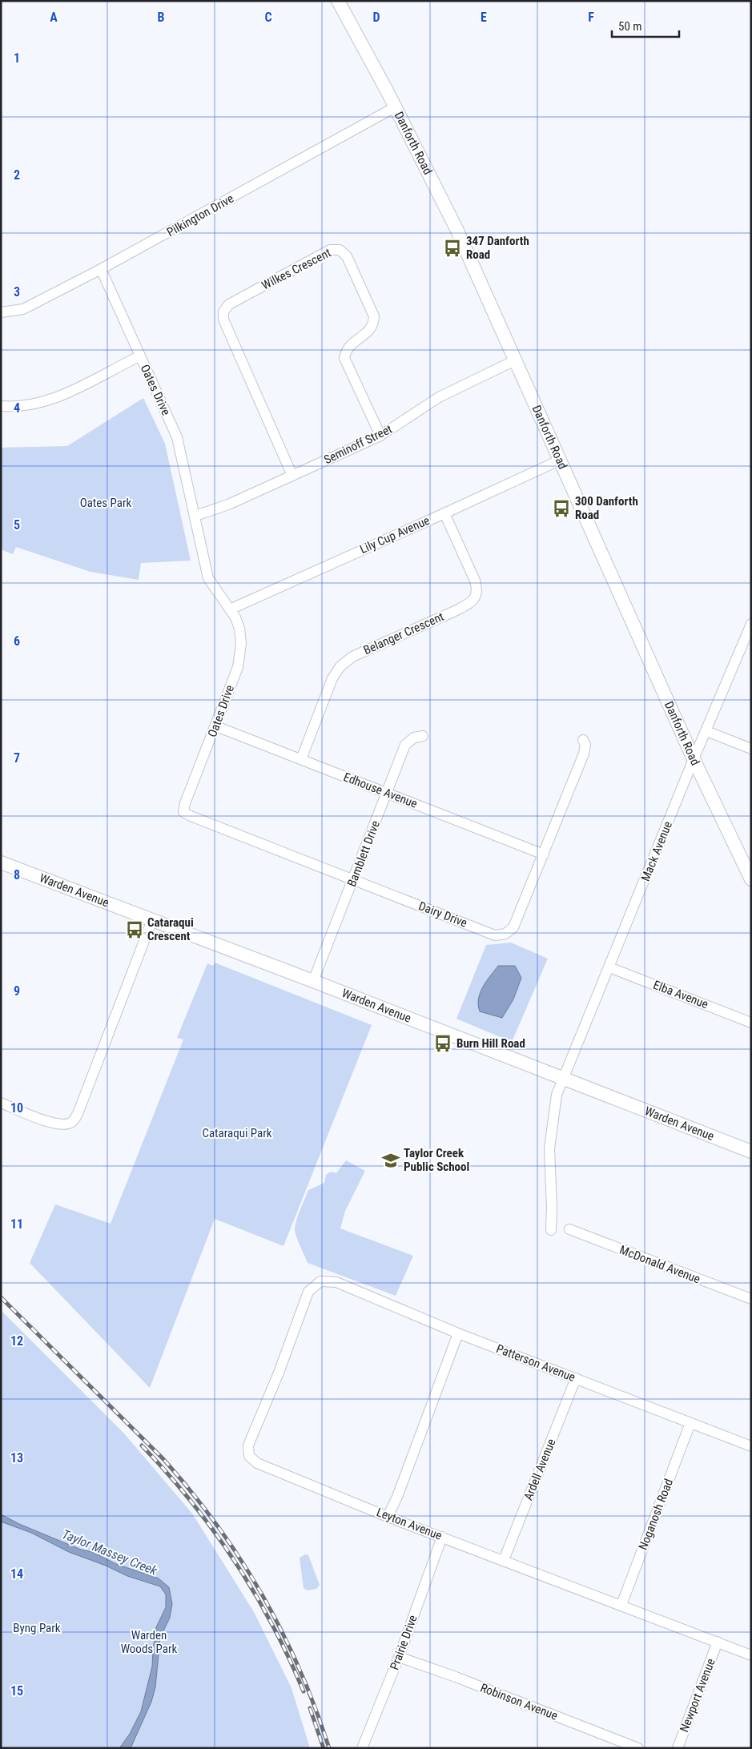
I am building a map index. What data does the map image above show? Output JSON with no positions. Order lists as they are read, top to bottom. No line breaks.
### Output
{"streets":{"main road":["Danforth Road","Warden Avenue"],"street":["Pilkington Drive","Wilkes Crescent","Oates Drive","Seminoff Street","Lily Cup Avenue","Belanger Crescent","Edhouse Avenue","Mack Avenue","Bamblett Drive","Dairy Drive","Elba Avenue","McDonald Avenue","Patterson Avenue","Ardell Avenue","Noganosh Road","Leyton Avenue","Prairie Drive","Newport Avenue","Robinson Avenue"]},"crossings":[["Danforth Road","Pilkington Drive"],["Danforth Road","Seminoff Street"],["Danforth Road","Lily Cup Avenue"],["Danforth Road","Mack Avenue"],["Pilkington Drive","Oates Drive"],["Wilkes Crescent","Seminoff Street"],["Oates Drive","Seminoff Street"],["Oates Drive","Lily Cup Avenue"],["Oates Drive","Edhouse Avenue"],["Oates Drive","Dairy Drive"],["Lily Cup Avenue","Belanger Crescent"],["Belanger Crescent","Edhouse Avenue"],["Edhouse Avenue","Bamblett Drive"],["Edhouse Avenue","Dairy Drive"],["Mack Avenue","Warden Avenue"],["Mack Avenue","Elba Avenue"],["Bamblett Drive","Warden Avenue"],["Bamblett Drive","Dairy Drive"],["Patterson Avenue","Ardell Avenue"],["Patterson Avenue","Noganosh Road"],["Patterson Avenue","Leyton Avenue"],["Ardell Avenue","Leyton Avenue"],["Noganosh Road","Leyton Avenue"],["Leyton Avenue","Prairie Drive"],["Leyton Avenue","Newport Avenue"],["Prairie Drive","Robinson Avenue"]],"water":["Taylor Massey Creek"],"parks":["Oates Park","Cataraqui Park","Byng Park","Warden Woods Park"],"places":{"bus stop":["347 Danforth Road","300 Danforth Road","Cataraqui Crescent","Burn Hill Road"],"school or university":["Taylor Creek Public School"]},"scale_bar":"50 m","grid":{"columns":["A","B","C","D","E","F"],"rows":["1","2","3","4","5","6","7","8","9","10","11","12","13","14","15"]}}
